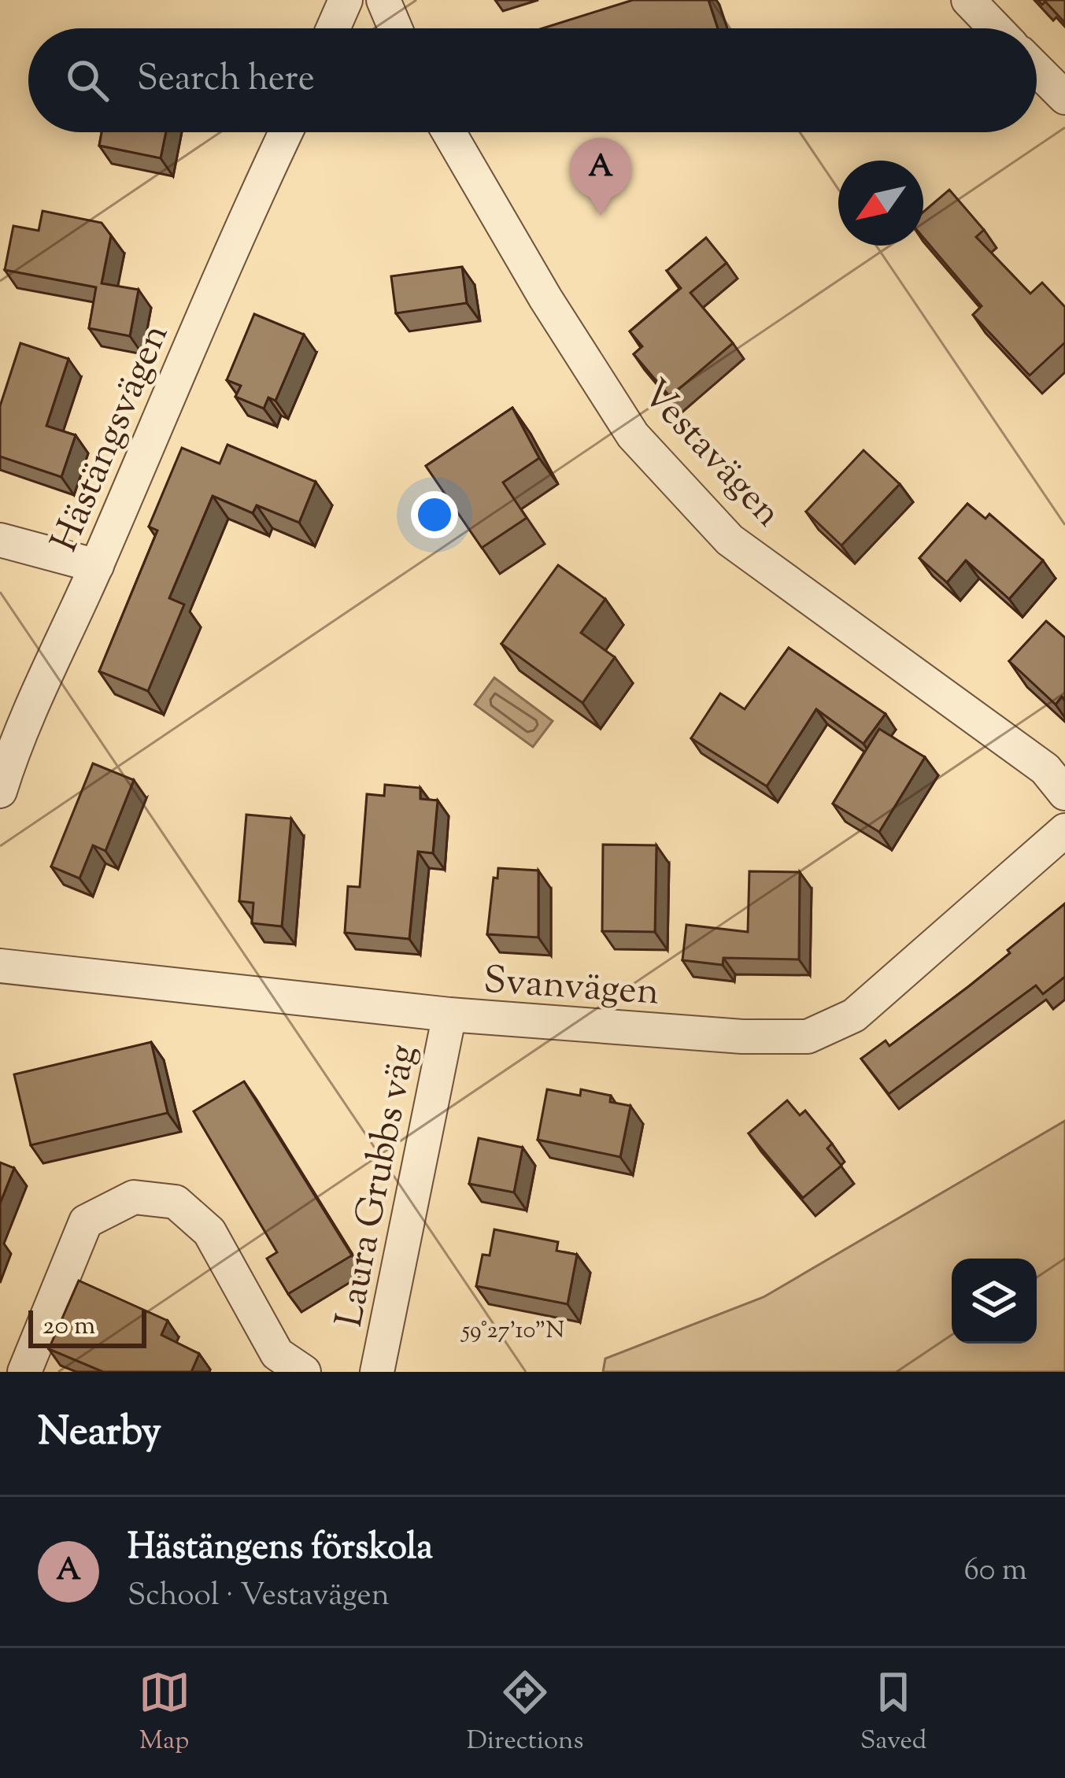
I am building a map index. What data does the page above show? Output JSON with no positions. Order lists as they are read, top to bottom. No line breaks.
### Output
{"streets":{"street":["Hästängsvägen","Vestavägen","Svanvägen","Laura Grubbs väg"]},"crossings":[["Svanvägen","Laura Grubbs väg"]],"scale_bar":"20 m","north":"bottom left","page":{"search":"Search here","pins":"A","scale":"20 m","heading":"Nearby","list":[{"mark":"A","name":"Hästängens förskola","note":"School · Vestavägen","value":"60 m"}],"nav":["Map","Directions","Saved"]},"coordinates":["59°27'10\"N"]}
